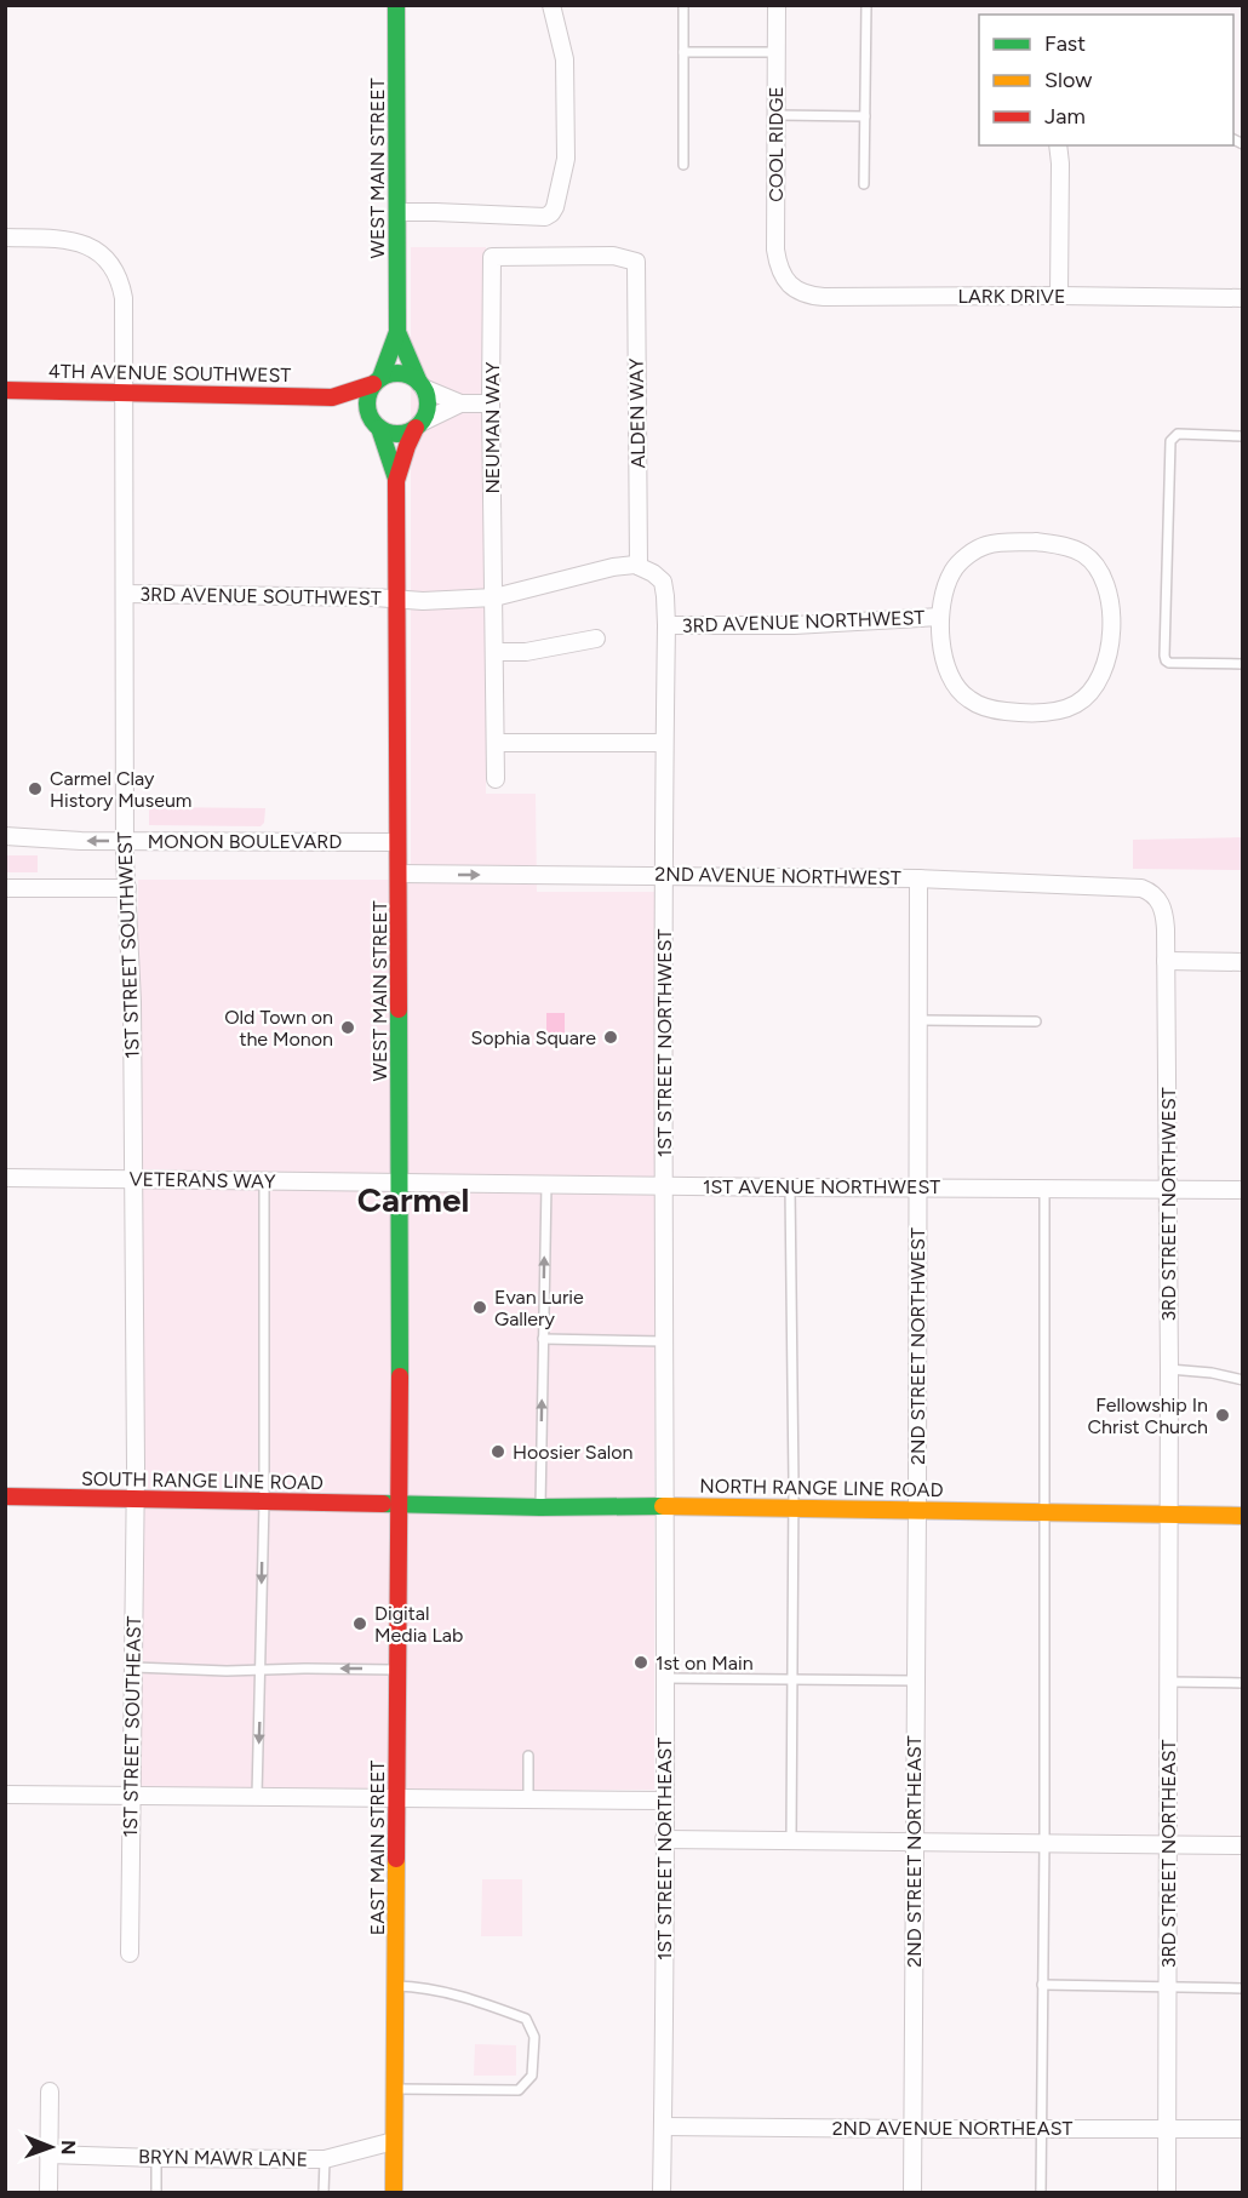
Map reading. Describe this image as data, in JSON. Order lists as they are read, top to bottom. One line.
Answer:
{"streets":{"main road":["WEST MAIN STREET","4TH AVENUE SOUTHWEST","SOUTH RANGE LINE ROAD","NORTH RANGE LINE ROAD","EAST MAIN STREET"],"street":["COOL RIDGE","LARK DRIVE","ALDEN WAY","NEUMAN WAY","3RD AVENUE SOUTHWEST","3RD AVENUE NORTHWEST","MONON BOULEVARD","2ND AVENUE NORTHWEST","1ST STREET SOUTHWEST","1ST STREET NORTHWEST","VETERANS WAY","1ST AVENUE NORTHWEST","3RD STREET NORTHWEST","2ND STREET NORTHWEST","1ST STREET SOUTHEAST","1ST STREET NORTHEAST","2ND STREET NORTHEAST","3RD STREET NORTHEAST","2ND AVENUE NORTHEAST","BRYN MAWR LANE"]},"crossings":[["COOL RIDGE","LARK DRIVE"],["WEST MAIN STREET","4TH AVENUE SOUTHWEST"],["WEST MAIN STREET","3RD AVENUE SOUTHWEST"],["WEST MAIN STREET","MONON BOULEVARD"],["WEST MAIN STREET","2ND AVENUE NORTHWEST"],["WEST MAIN STREET","VETERANS WAY"],["WEST MAIN STREET","1ST AVENUE NORTHWEST"],["WEST MAIN STREET","SOUTH RANGE LINE ROAD"],["WEST MAIN STREET","NORTH RANGE LINE ROAD"],["WEST MAIN STREET","EAST MAIN STREET"],["4TH AVENUE SOUTHWEST","1ST STREET SOUTHWEST"],["ALDEN WAY","NEUMAN WAY"],["ALDEN WAY","1ST STREET NORTHWEST"],["3RD AVENUE SOUTHWEST","1ST STREET SOUTHWEST"],["3RD AVENUE NORTHWEST","1ST STREET NORTHWEST"],["MONON BOULEVARD","1ST STREET SOUTHWEST"],["2ND AVENUE NORTHWEST","1ST STREET NORTHWEST"],["2ND AVENUE NORTHWEST","3RD STREET NORTHWEST"],["2ND AVENUE NORTHWEST","2ND STREET NORTHWEST"],["1ST STREET SOUTHWEST","VETERANS WAY"],["1ST STREET SOUTHWEST","SOUTH RANGE LINE ROAD"],["1ST STREET SOUTHWEST","1ST STREET SOUTHEAST"],["1ST STREET NORTHWEST","1ST AVENUE NORTHWEST"],["1ST STREET NORTHWEST","NORTH RANGE LINE ROAD"],["1ST STREET NORTHWEST","1ST STREET NORTHEAST"],["VETERANS WAY","1ST AVENUE NORTHWEST"],["1ST AVENUE NORTHWEST","3RD STREET NORTHWEST"],["1ST AVENUE NORTHWEST","2ND STREET NORTHWEST"],["3RD STREET NORTHWEST","NORTH RANGE LINE ROAD"],["3RD STREET NORTHWEST","3RD STREET NORTHEAST"],["2ND STREET NORTHWEST","NORTH RANGE LINE ROAD"],["2ND STREET NORTHWEST","2ND STREET NORTHEAST"],["SOUTH RANGE LINE ROAD","NORTH RANGE LINE ROAD"],["SOUTH RANGE LINE ROAD","1ST STREET SOUTHEAST"],["SOUTH RANGE LINE ROAD","EAST MAIN STREET"],["NORTH RANGE LINE ROAD","EAST MAIN STREET"],["NORTH RANGE LINE ROAD","1ST STREET NORTHEAST"],["NORTH RANGE LINE ROAD","2ND STREET NORTHEAST"],["NORTH RANGE LINE ROAD","3RD STREET NORTHEAST"],["EAST MAIN STREET","BRYN MAWR LANE"],["1ST STREET NORTHEAST","2ND AVENUE NORTHEAST"],["2ND STREET NORTHEAST","2ND AVENUE NORTHEAST"],["3RD STREET NORTHEAST","2ND AVENUE NORTHEAST"]],"districts":["Carmel"],"places":["Carmel Clay History Museum","Old Town on the Monon","Sophia Square","Evan Lurie Gallery","Fellowship In Christ Church","Hoosier Salon","Digital Media Lab","1st on Main"],"legend":["Fast","Slow","Jam"],"north":"right"}
